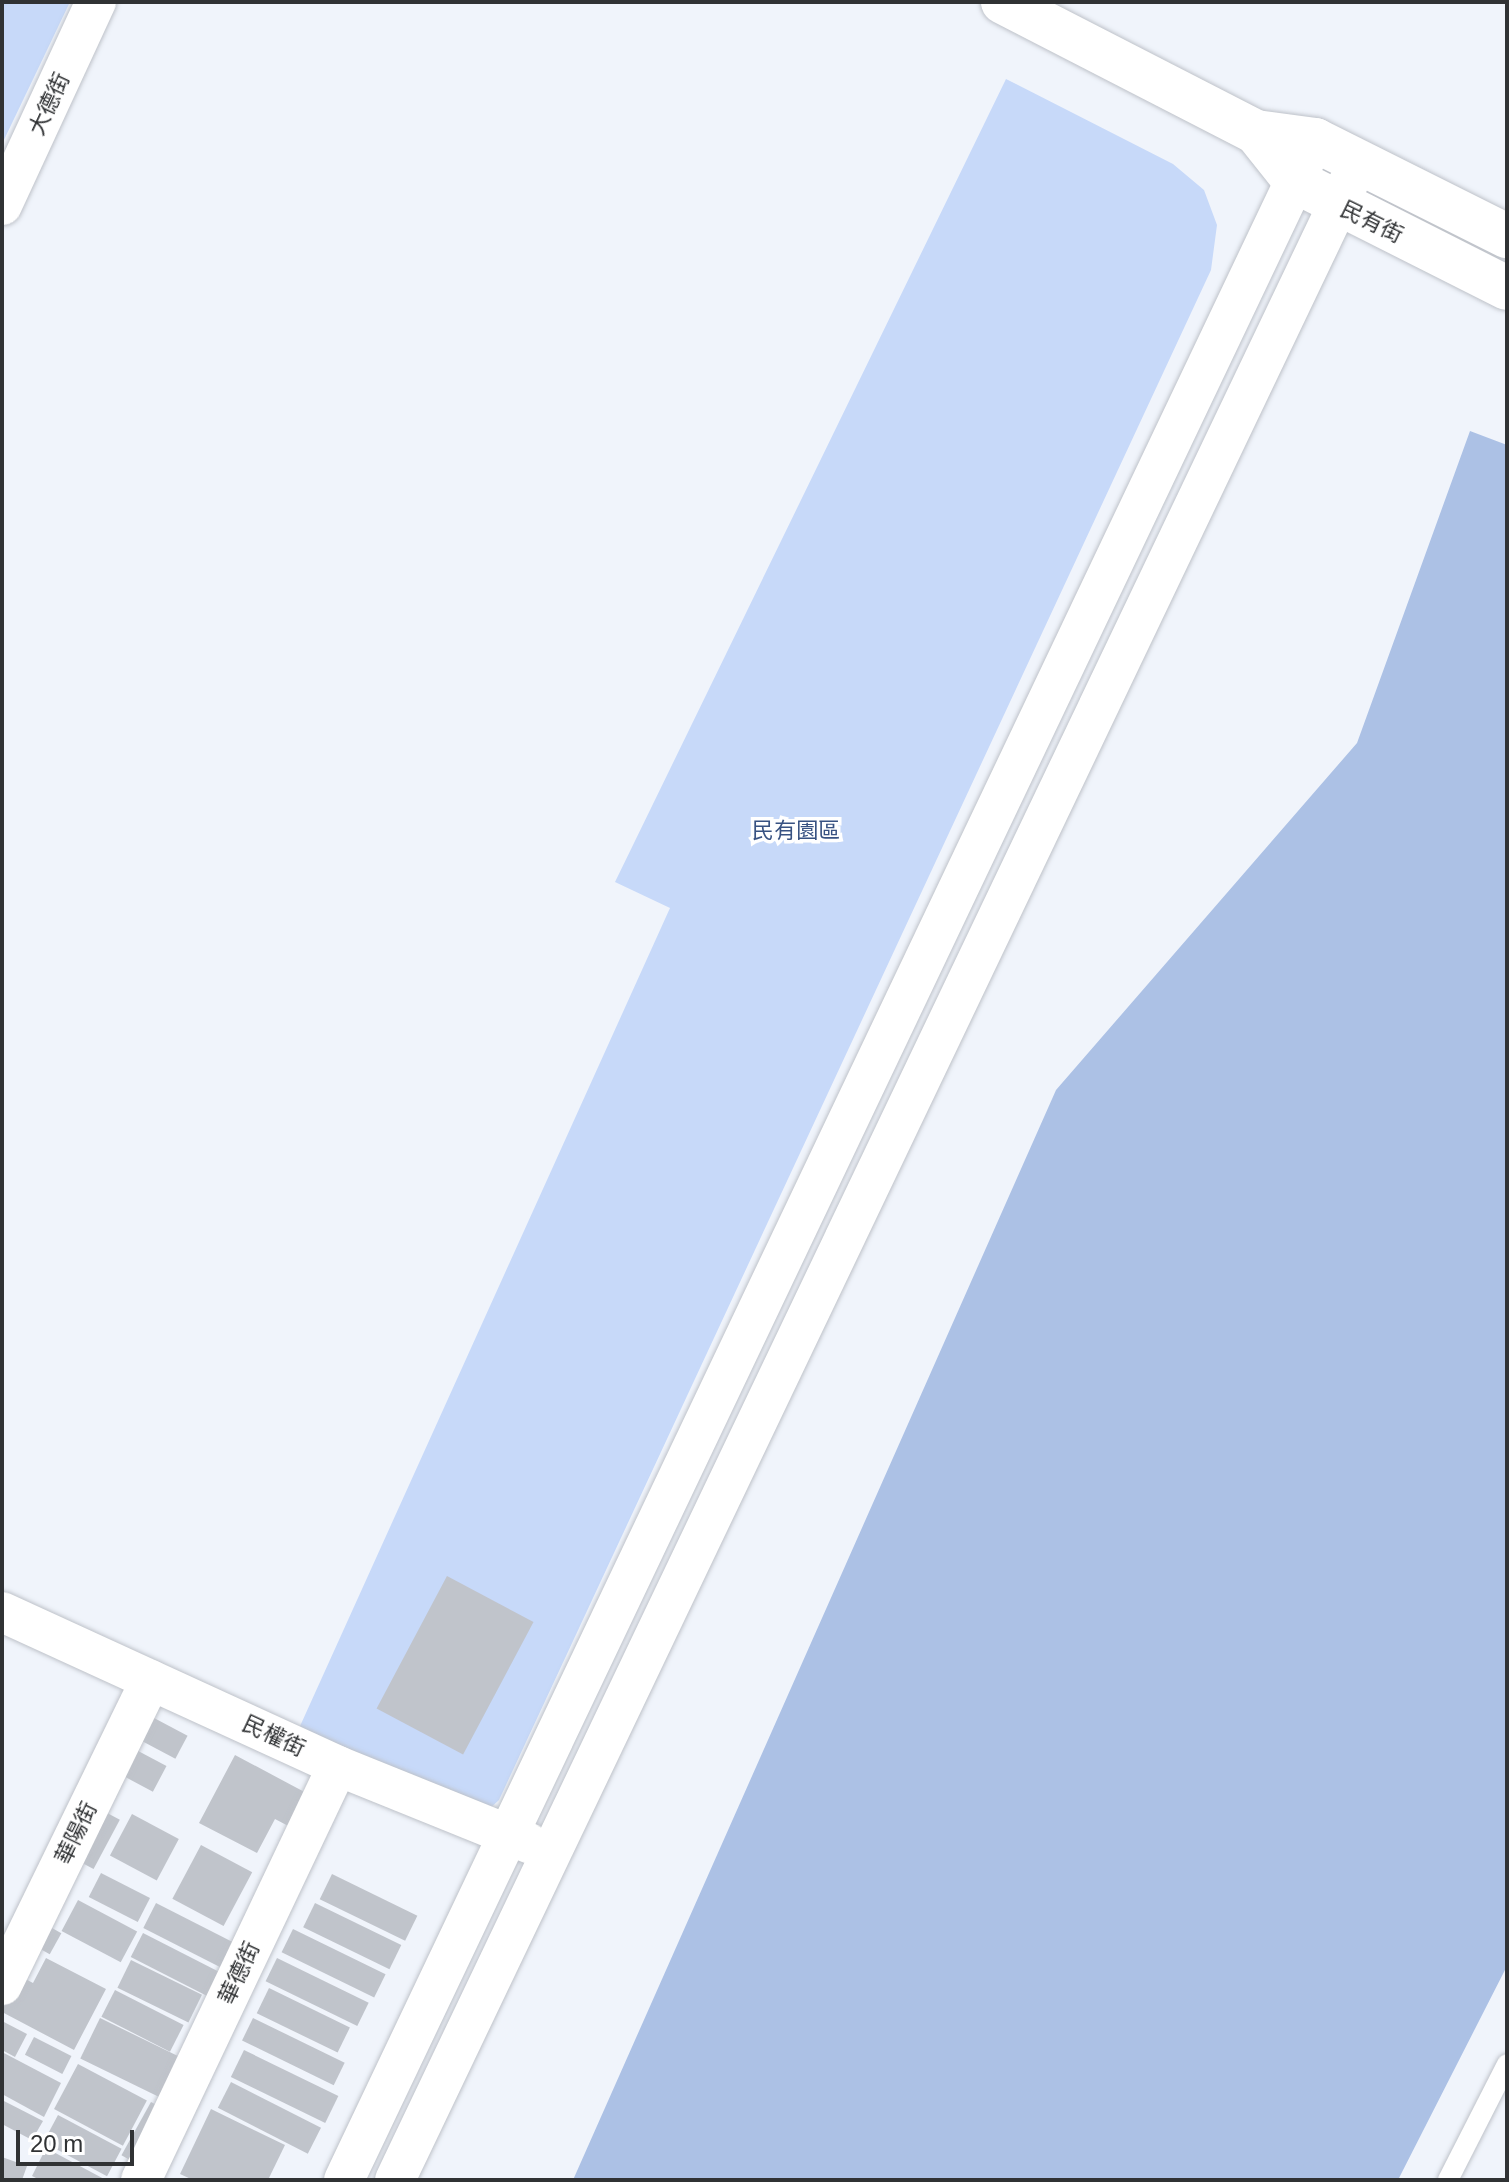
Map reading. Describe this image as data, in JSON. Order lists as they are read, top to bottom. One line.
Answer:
{"streets":{"street":["大德街","民有街","民權街","華陽街","華德街"]},"crossings":[["民權街","華陽街"],["民權街","華德街"]],"parks":["民有園區"],"scale_bar":"20 m"}
